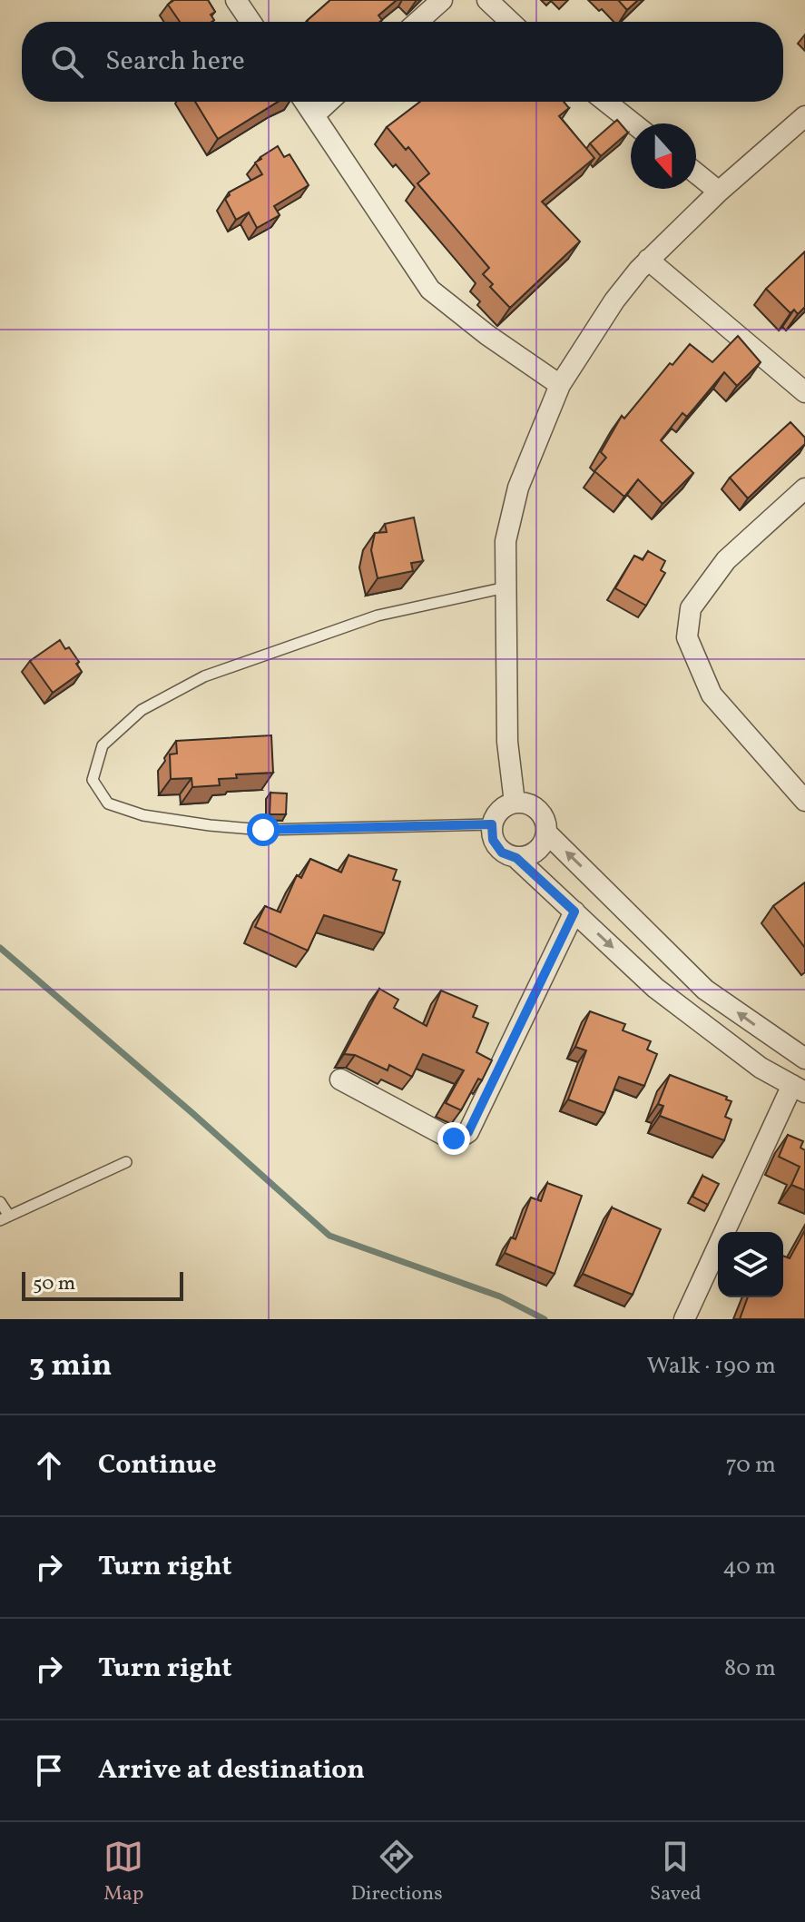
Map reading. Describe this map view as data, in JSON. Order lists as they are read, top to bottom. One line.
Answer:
{"scale_bar":"50 m","north":"bottom","page":{"search":"Search here","scale":"50 m","heading":["3 min","Walk · 190 m"],"list":[["Continue","70 m"],["Turn right","40 m"],["Turn right","80 m"],"Arrive at destination"],"nav":["Map","Directions","Saved"]}}
